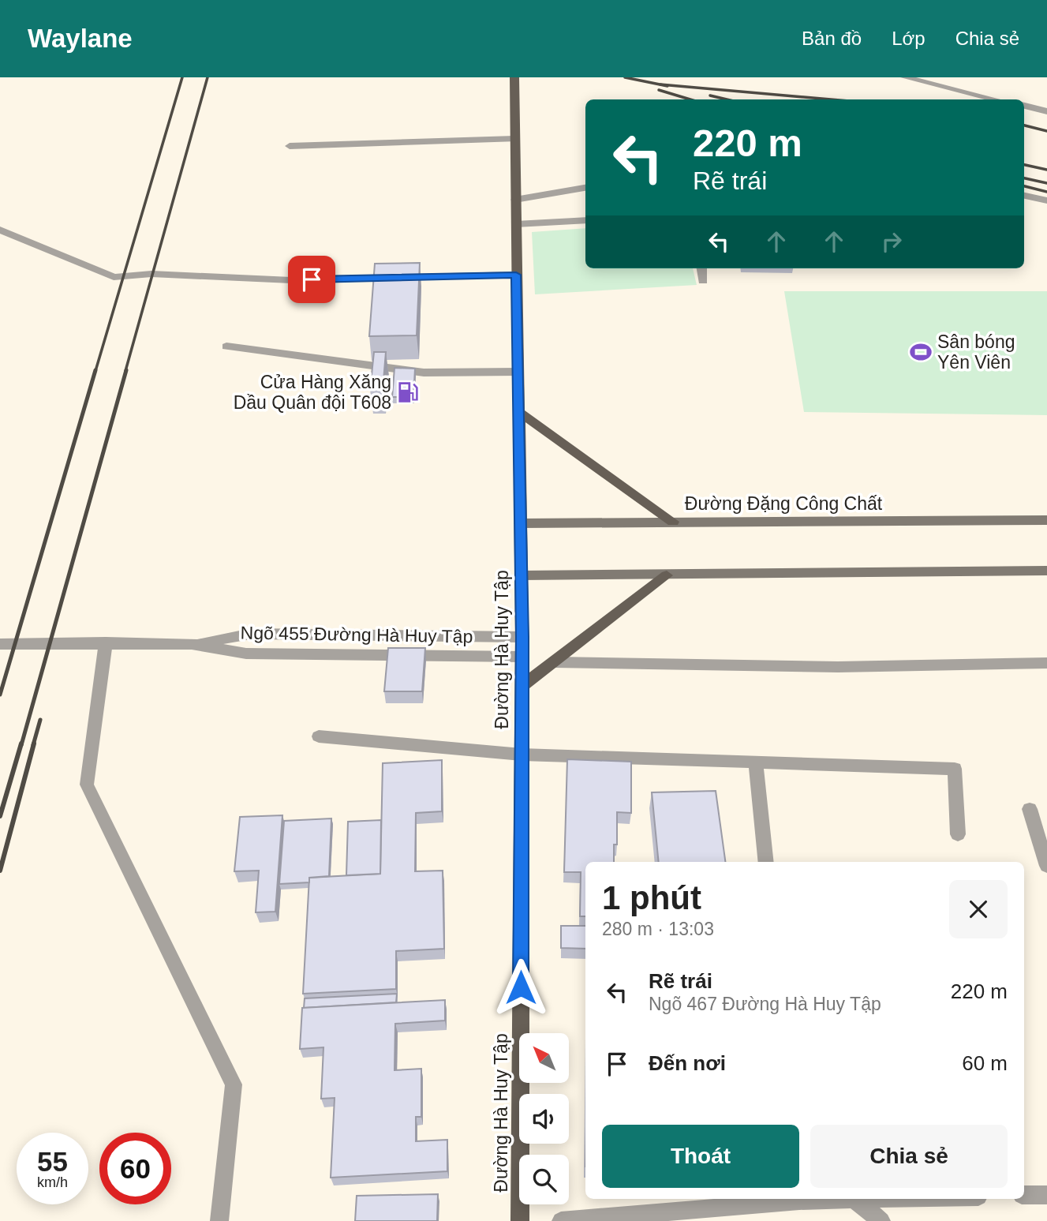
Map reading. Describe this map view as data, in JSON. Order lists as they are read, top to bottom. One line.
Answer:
{"streets":{"main road":["Đường Đặng Công Chất","Đường Hà Huy Tập"],"street":["Ngõ 455 Đường Hà Huy Tập"]},"crossings":[["Đường Đặng Công Chất","Đường Hà Huy Tập"],["Ngõ 455 Đường Hà Huy Tập","Đường Hà Huy Tập"]],"places":{"sports":["Sân bóng Yên Viên"],"fuel station":["Cửa Hàng Xăng Dầu Quân đội T608"]},"north":"top left","page":{"header":"Waylane","nav":["Bản đồ","Lớp","Chia sẻ"],"turn":["220 m","Rẽ trái"],"heading":["1 phút","280 m · 13:03"],"list":[{"name":"Rẽ trái","note":"Ngõ 467 Đường Hà Huy Tập","value":"220 m"},{"name":"Đến nơi","value":"60 m"}],"buttons":["Thoát","Chia sẻ"],"speed":"55 km/h","limit":"60"}}
